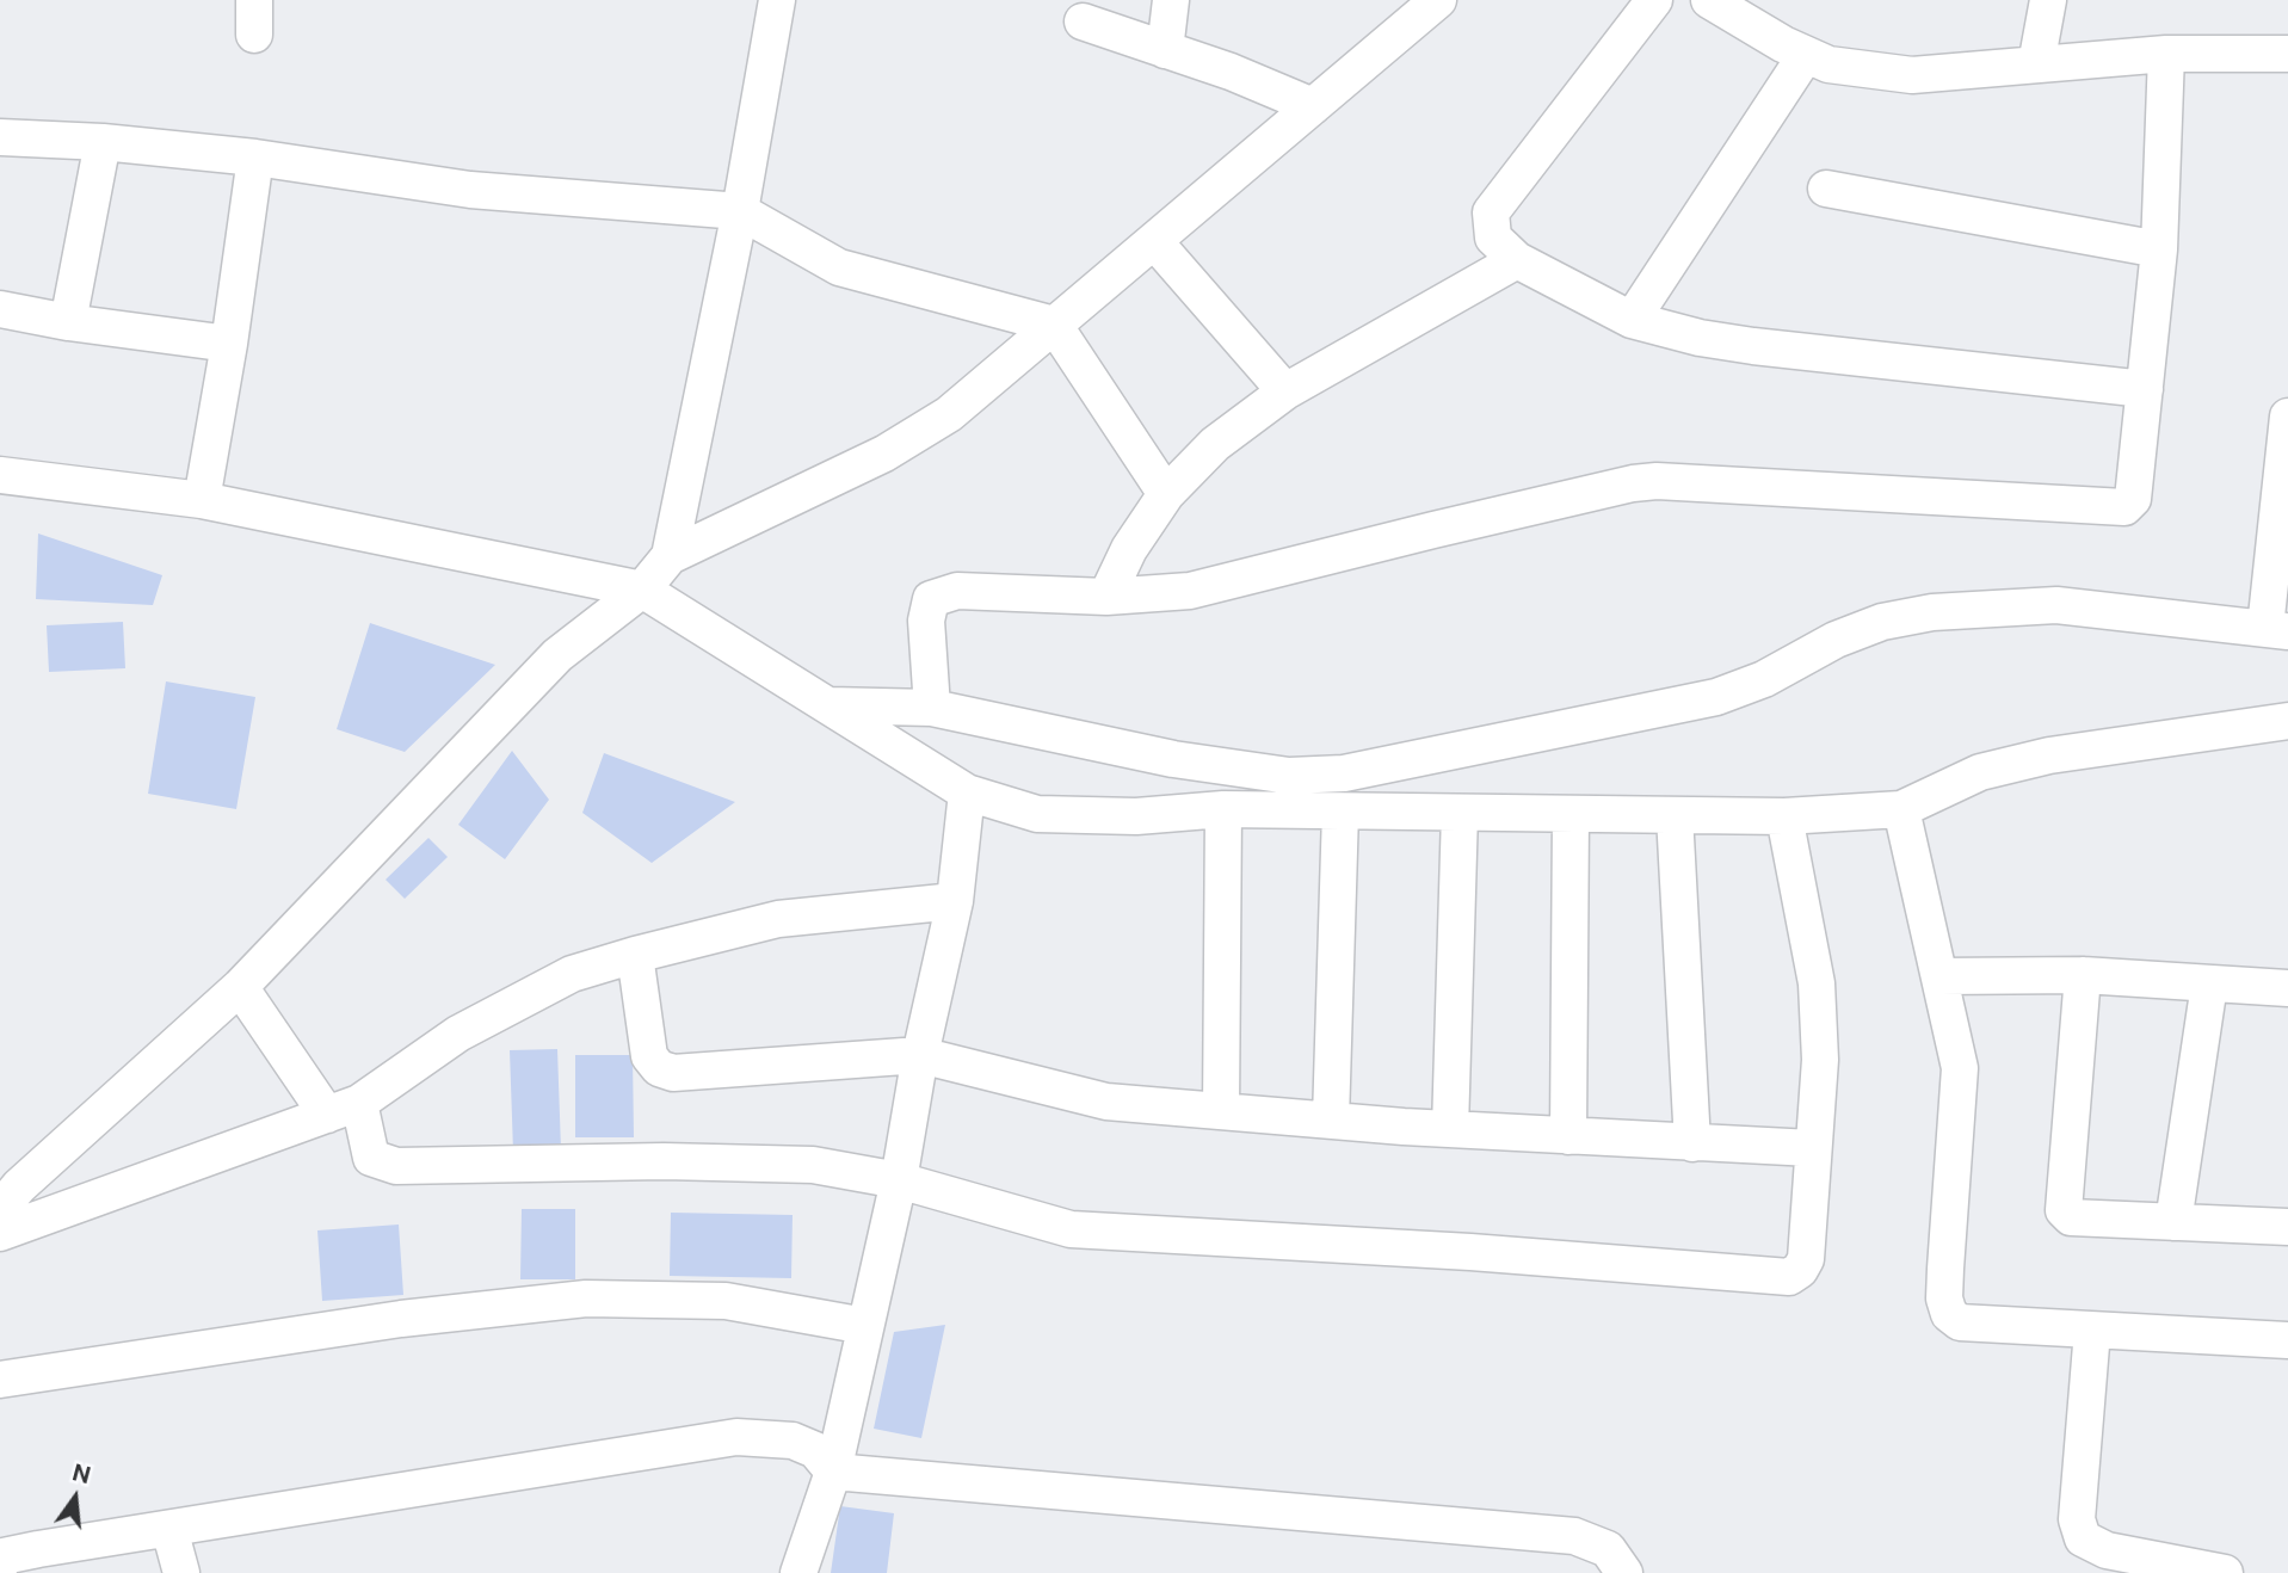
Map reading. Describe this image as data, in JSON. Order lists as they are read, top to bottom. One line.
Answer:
{"north":"top"}
